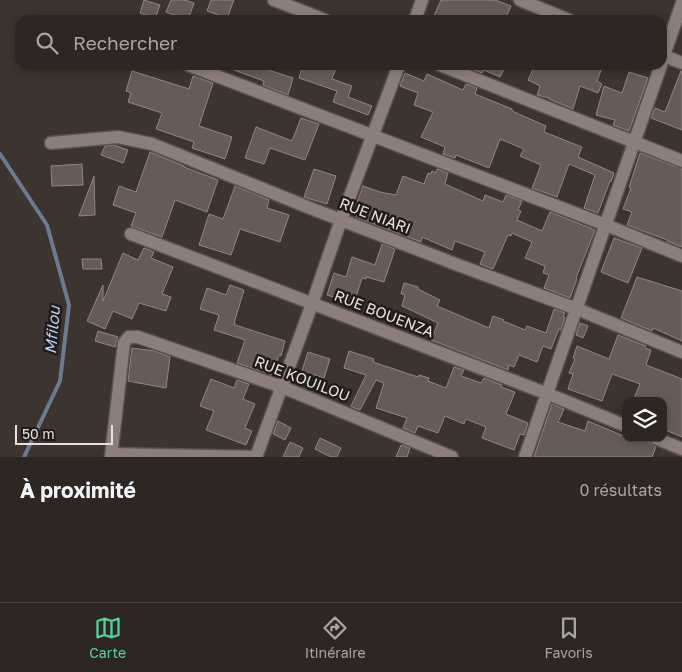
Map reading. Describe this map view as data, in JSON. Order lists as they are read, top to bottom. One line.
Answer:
{"streets":{"street":["RUE NIARI","RUE BOUENZA","RUE KOUILOU"]},"water":["Mfilou"],"scale_bar":"50 m","page":{"search":"Rechercher","scale":"50 m","heading":["À proximité","0 résultats"],"nav":["Carte","Itinéraire","Favoris"]}}
